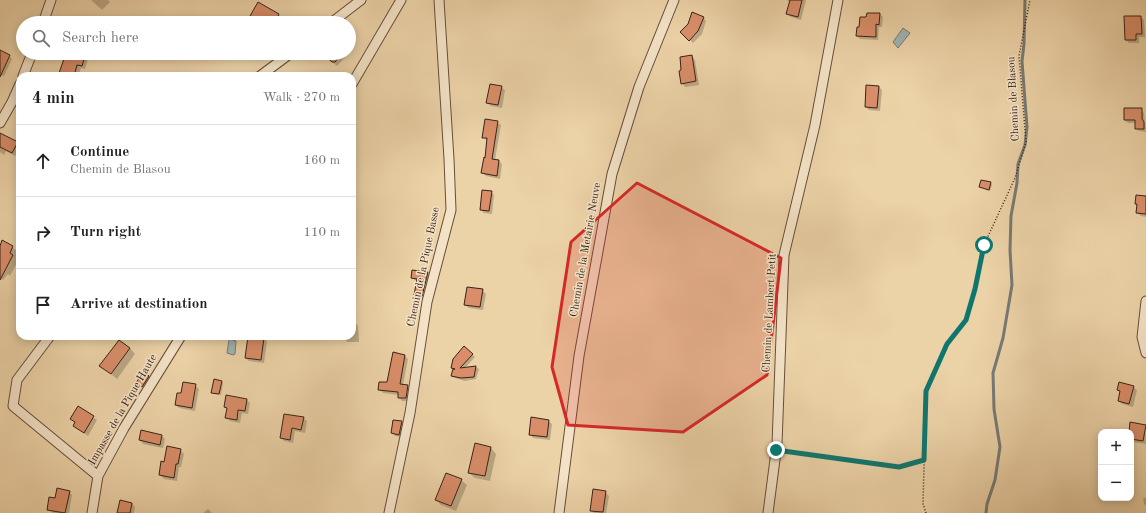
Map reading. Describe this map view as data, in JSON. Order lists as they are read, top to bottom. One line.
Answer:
{"streets":{"street":["Chemin de la Metairie Neuve","Chemin de la Pique Basse","Chemin de Lambert Petit","Impasse de la Pique Haute"],"path":["Chemin de Blasou"]},"page":{"search":"Search here","heading":["4 min","Walk · 270 m"],"list":[["Continue","Chemin de Blasou","160 m"],["Turn right","110 m"],"Arrive at destination"],"map_buttons":["+","−"]}}
